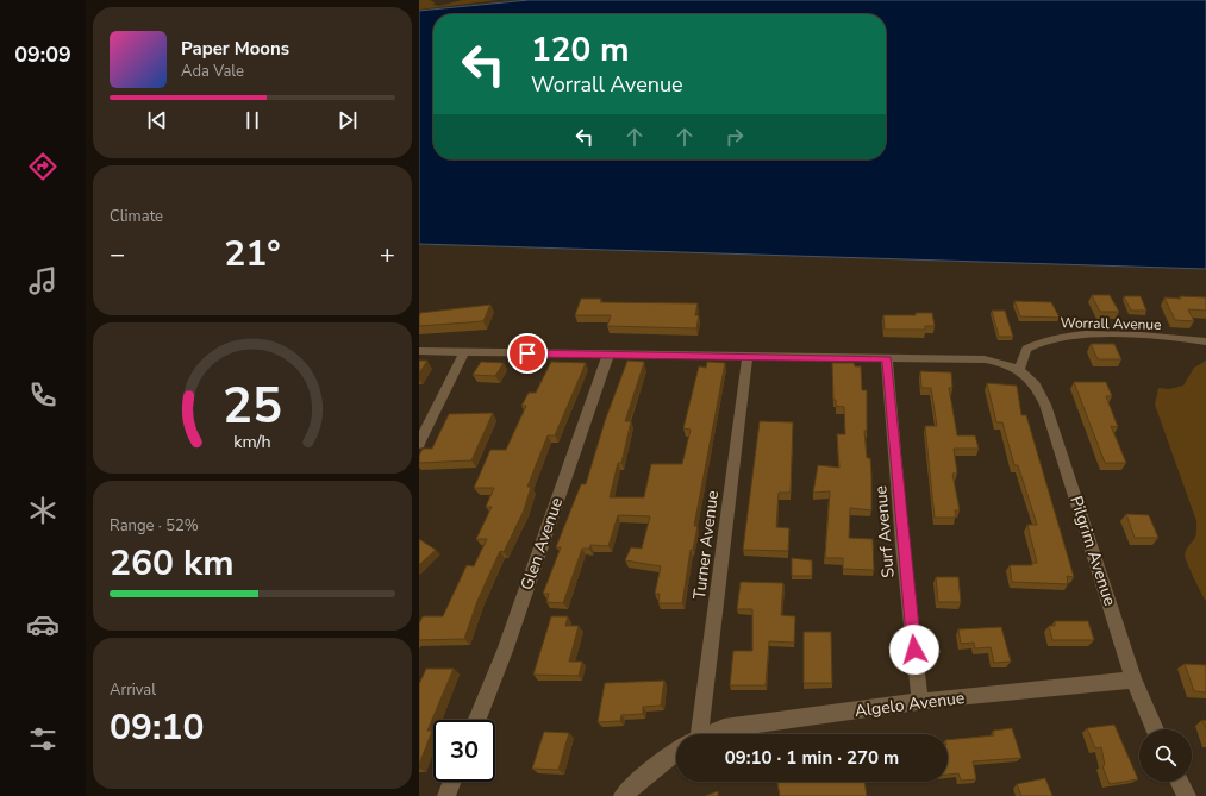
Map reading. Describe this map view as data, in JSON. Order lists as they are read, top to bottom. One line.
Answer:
{"streets":{"street":["Worrall Avenue","Surf Avenue","Glen Avenue","Turner Avenue","Pilgrim Avenue","Algelo Avenue"]},"crossings":[["Worrall Avenue","Pilgrim Avenue"],["Surf Avenue","Algelo Avenue"],["Pilgrim Avenue","Algelo Avenue"]],"page":{"tabs":"09:09","turn":["120 m","Worrall Avenue"],"song":["Paper Moons","Ada Vale"],"tile":["Climate",["Range · 52%","260 km"],["Arrival","09:10"]],"heat":["−","21°","+"],"limit":"30","trip":"09:10 · 1 min · 270 m","gauge":["25","km/h"]}}
